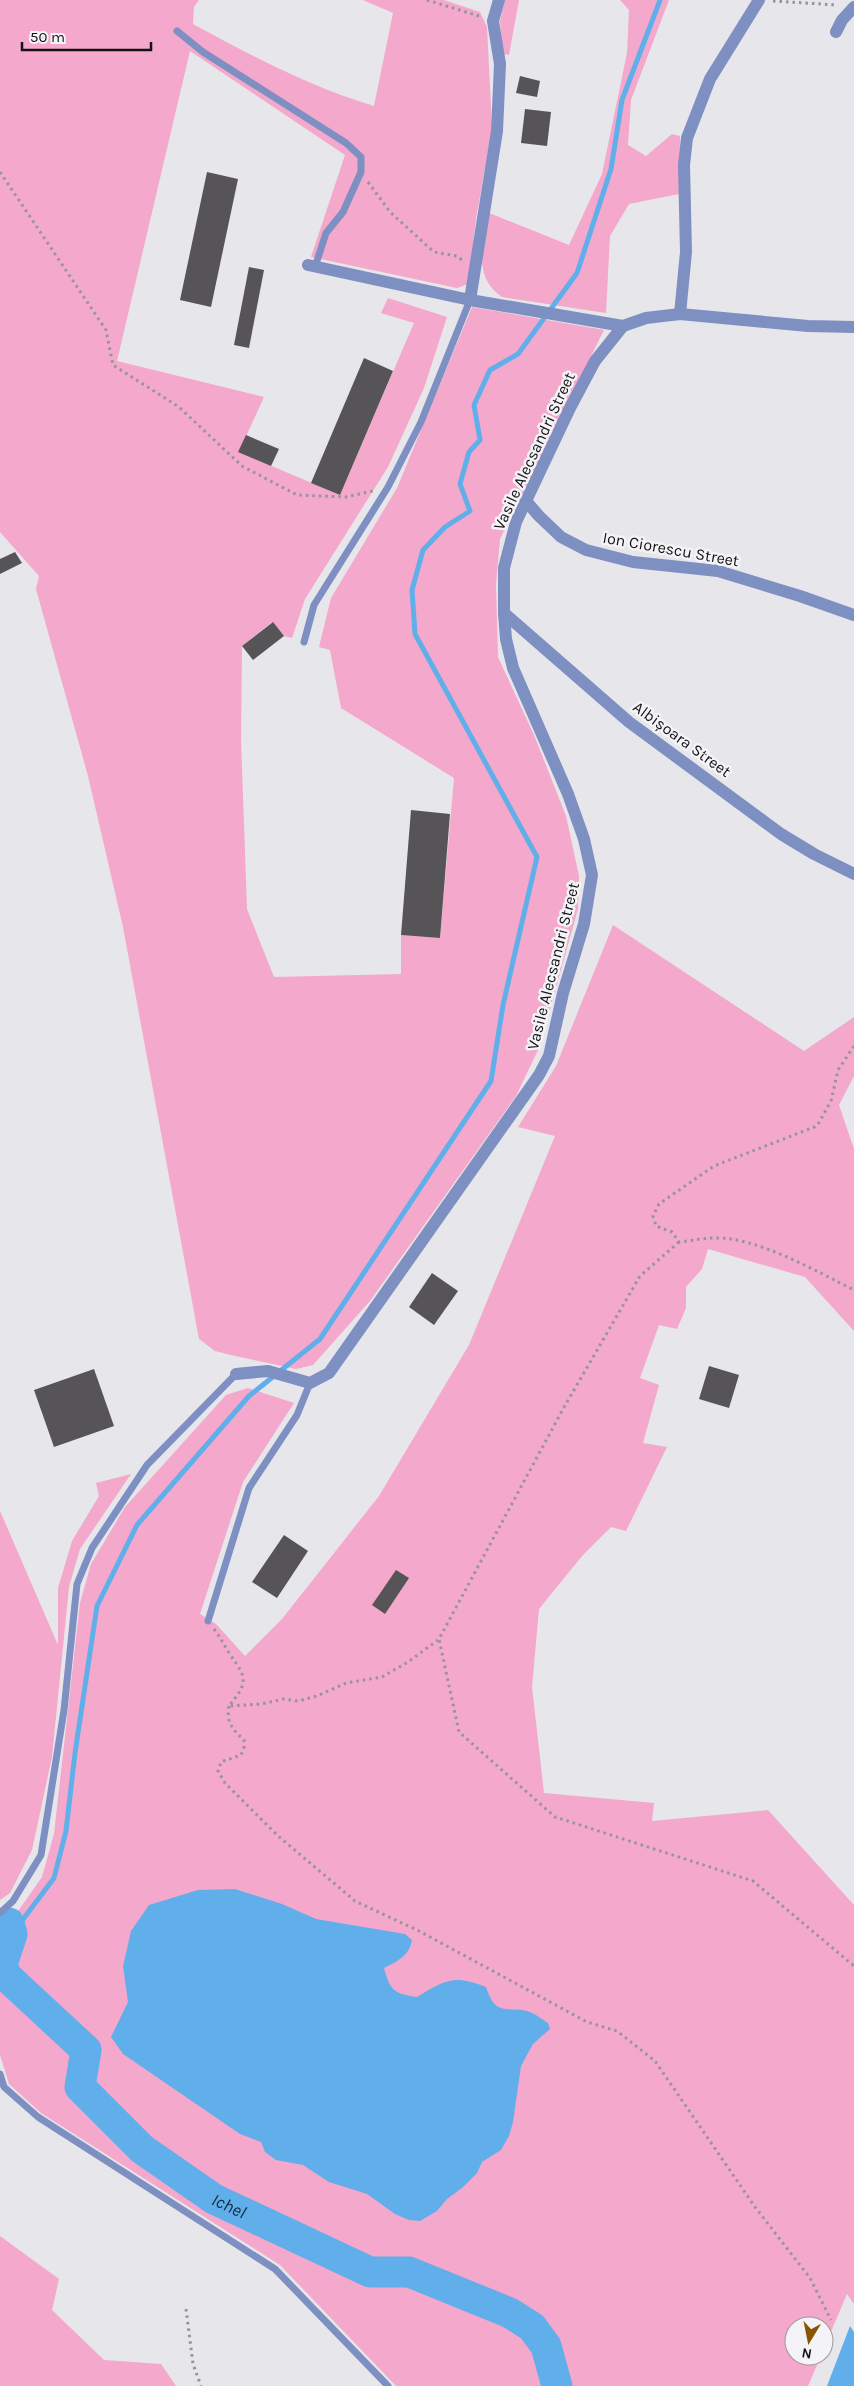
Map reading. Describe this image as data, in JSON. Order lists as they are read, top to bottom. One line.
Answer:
{"streets":{"street":["Vasile Alecsandri Street","Ion Ciorescu Street","Albișoara Street"]},"crossings":[["Vasile Alecsandri Street","Ion Ciorescu Street"],["Vasile Alecsandri Street","Albișoara Street"]],"water":["Ichel"],"scale_bar":"50 m","north":"bottom"}
